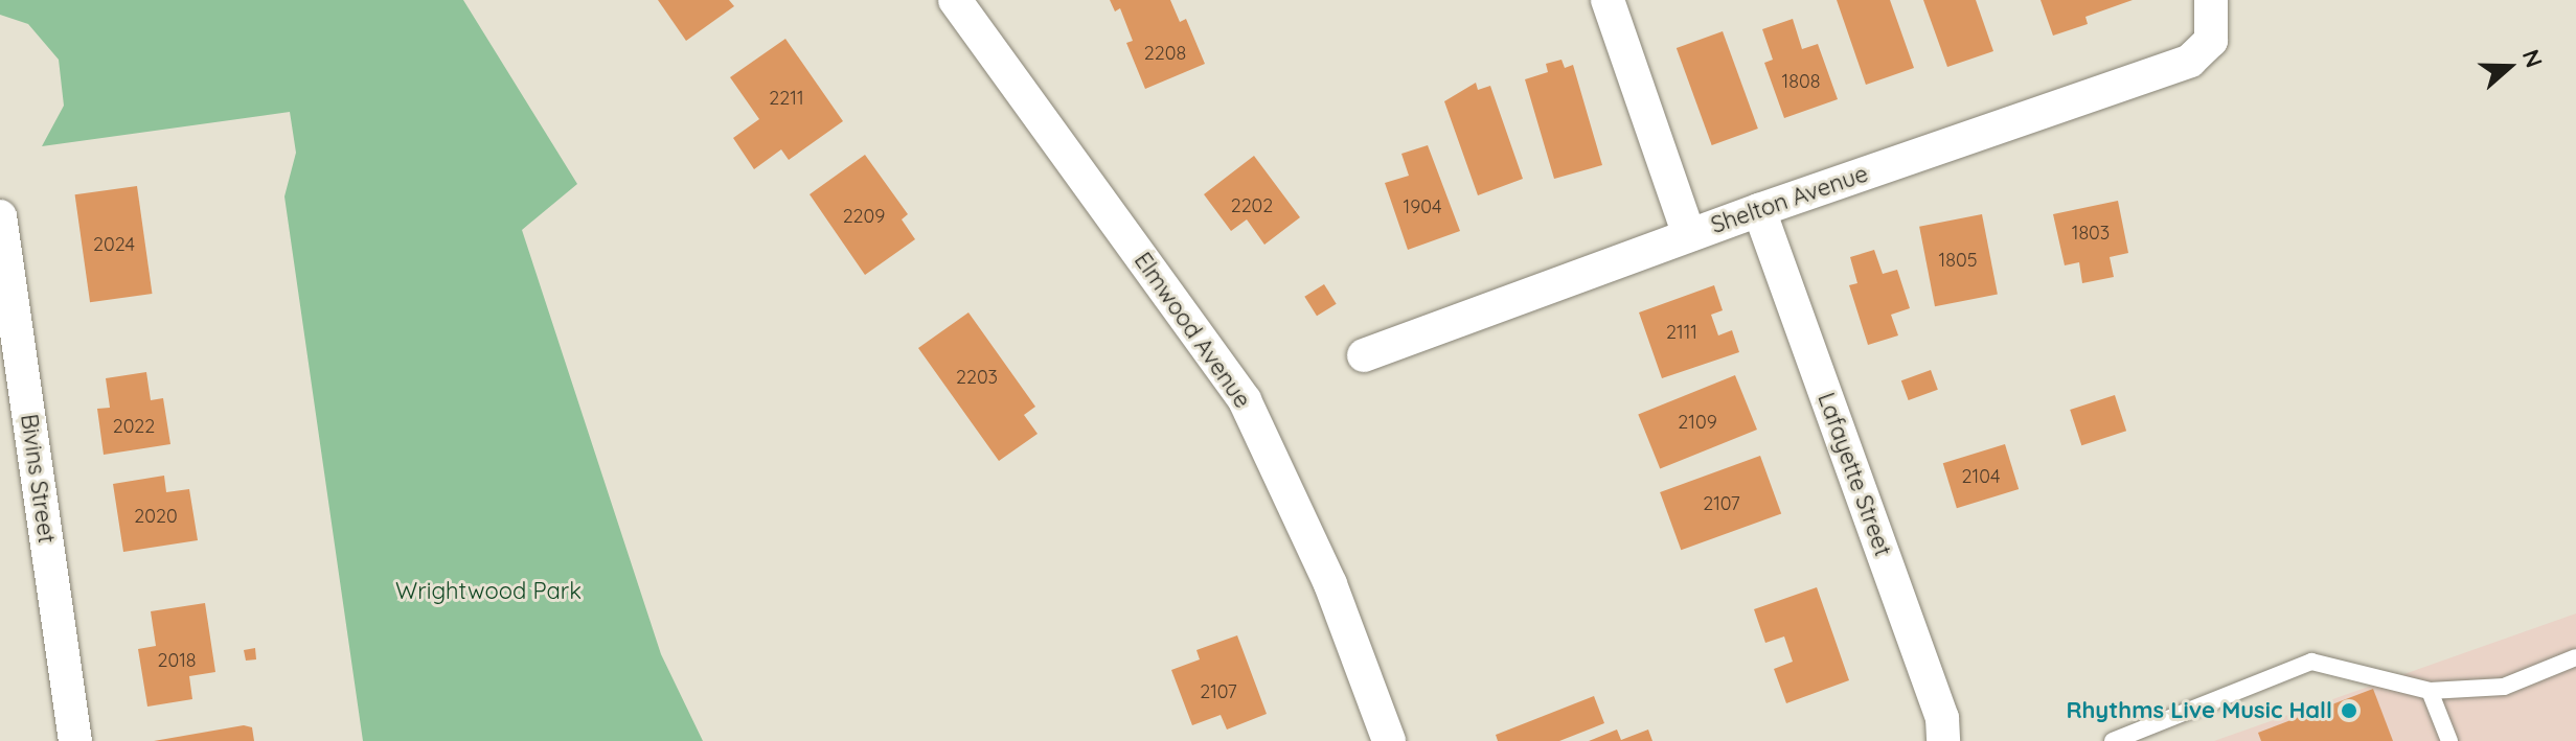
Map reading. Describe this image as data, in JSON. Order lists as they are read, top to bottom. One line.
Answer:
{"streets":{"street":["Shelton Avenue","Elmwood Avenue","Lafayette Street","Bivins Street"]},"crossings":[["Shelton Avenue","Lafayette Street"]],"parks":["Wrightwood Park"],"places":["Rhythms Live Music Hall"],"house_numbers":["2208","1808","2211","2202","1904","2209","1803","2024","1805","2111","2203","2109","2022","2104","2107","2020","2018","2107"],"north":"right"}
